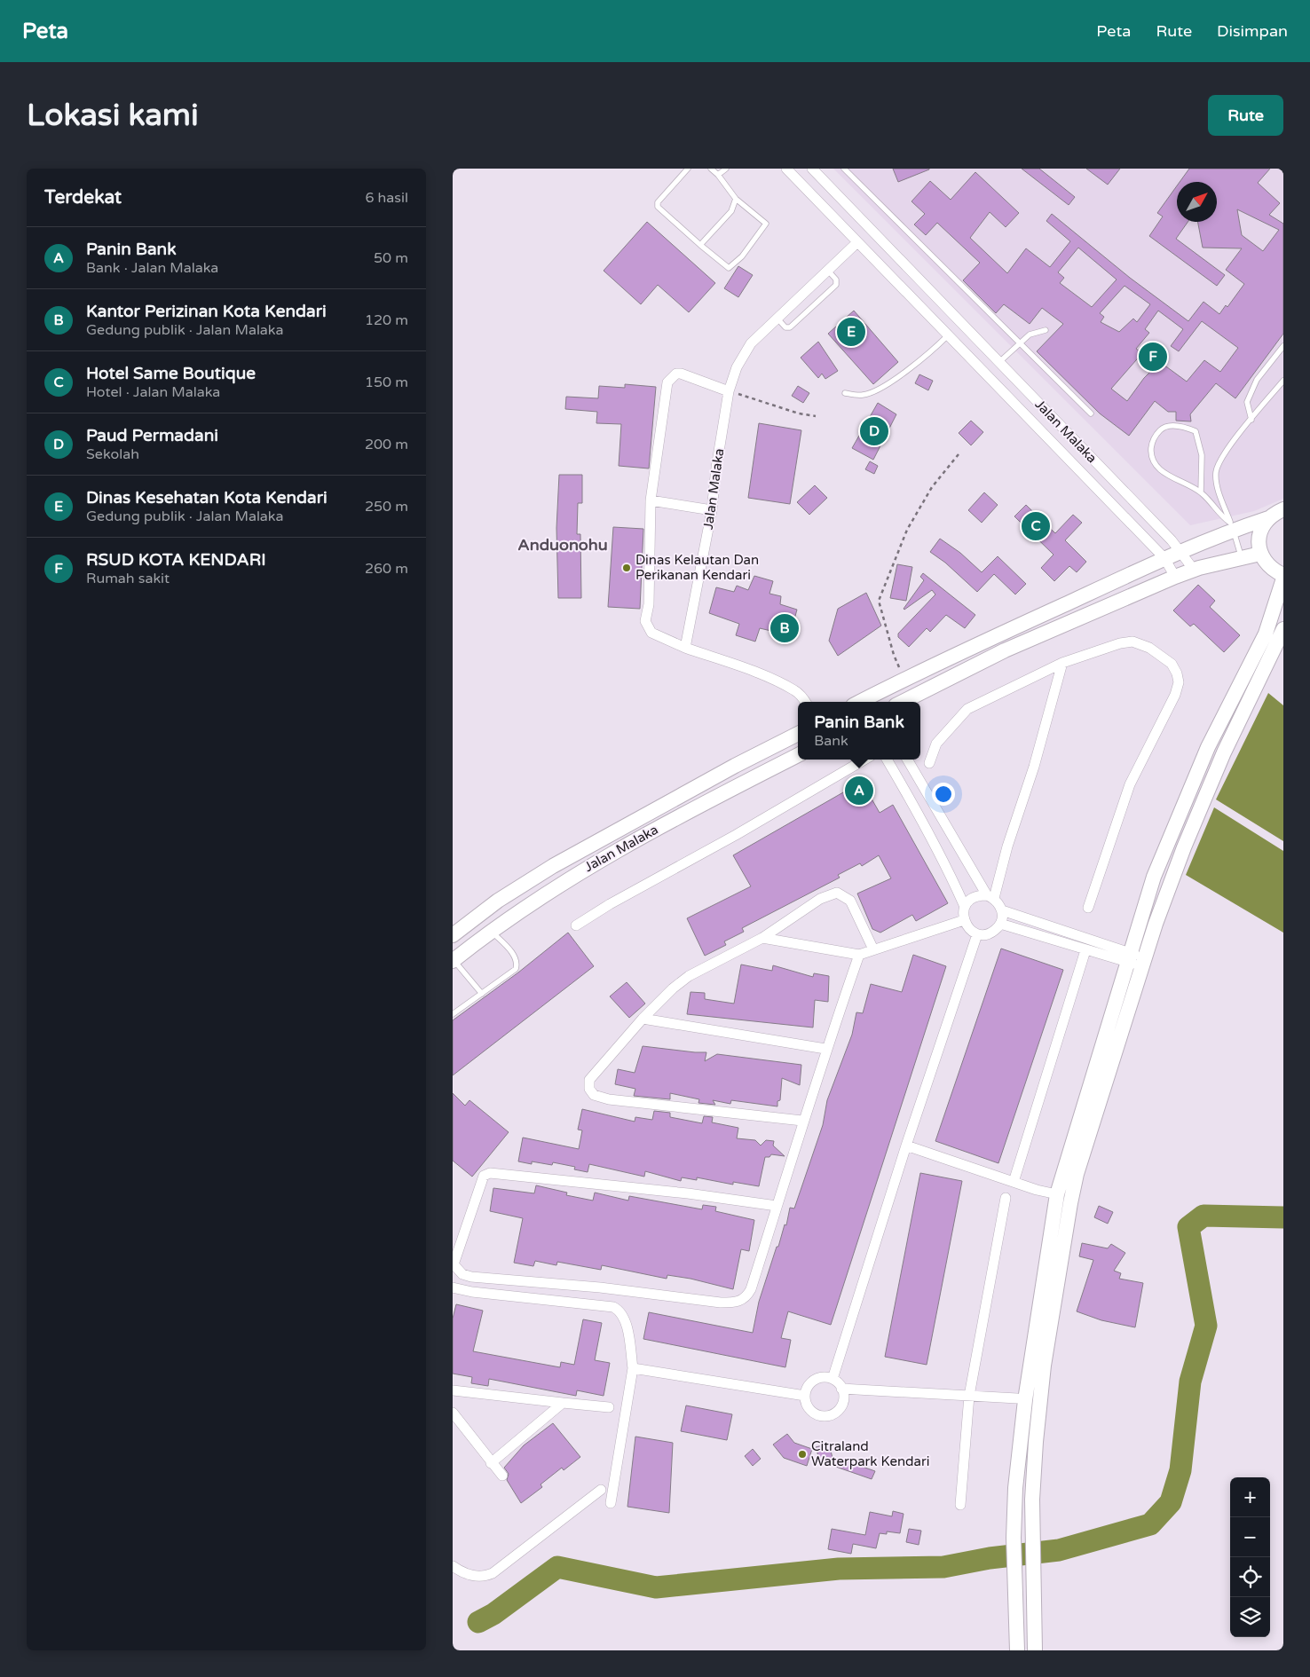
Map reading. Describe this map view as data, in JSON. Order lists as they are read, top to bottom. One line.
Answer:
{"streets":{"street":["Jalan Malaka"]},"districts":["Anduonohu"],"places":["Dinas Kelautan Dan Perikanan Kendari","Citraland Waterpark Kendari"],"north":"top right","page":{"header":"Peta","nav":["Peta","Rute","Disimpan"],"buttons":"Rute","title":"Lokasi kami","heading":["Terdekat","6 hasil"],"list":[{"mark":"A","name":"Panin Bank","note":"Bank · Jalan Malaka","value":"50 m"},{"mark":"B","name":"Kantor Perizinan Kota Kendari","note":"Gedung publik · Jalan Malaka","value":"120 m"},{"mark":"C","name":"Hotel Same Boutique","note":"Hotel · Jalan Malaka","value":"150 m"},{"mark":"D","name":"Paud Permadani","note":"Sekolah","value":"200 m"},{"mark":"E","name":"Dinas Kesehatan Kota Kendari","note":"Gedung publik · Jalan Malaka","value":"250 m"},{"mark":"F","name":"RSUD KOTA KENDARI","note":"Rumah sakit","value":"260 m"}],"pins":["E","F","D","C","B","A"],"popup":["Panin Bank","Bank"],"map_buttons":["+","−"]}}
